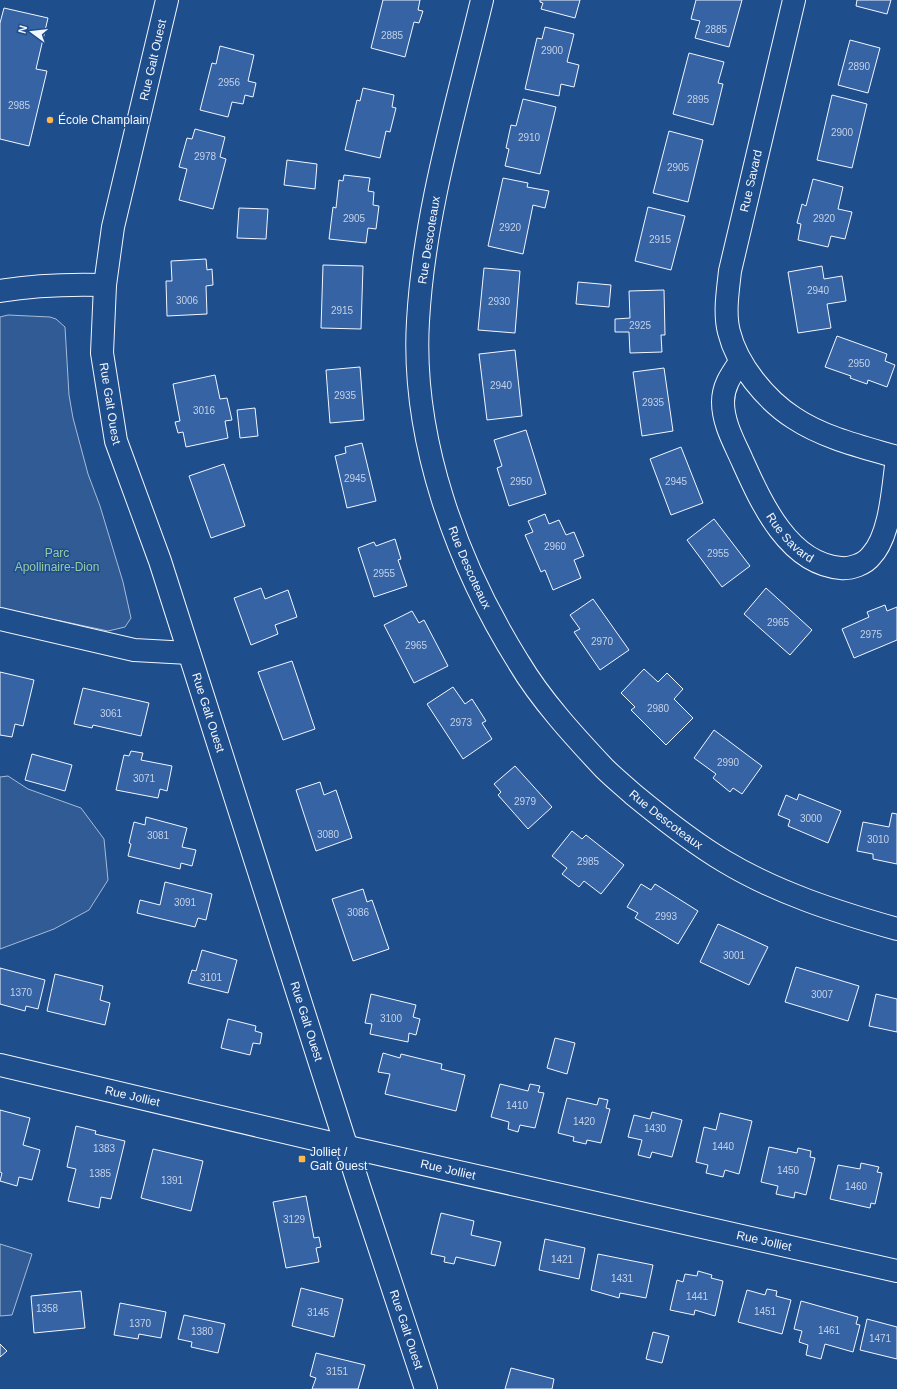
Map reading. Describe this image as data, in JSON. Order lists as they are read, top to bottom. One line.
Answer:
{"streets":{"street":["Rue Galt Ouest","Rue Savard","Rue Descoteaux","Rue Jolliet"]},"crossings":[["Rue Galt Ouest","Rue Jolliet"]],"parks":["Parc Apollinaire-Dion"],"places":{"other":["École Champlain"],"transit":["Jolliet / Galt Ouest"]},"house_numbers":["2885","2885","2900","2890","2956","2895","2985","2900","2910","2978","2905","2905","2920","2920","2915","2940","3006","2930","2915","2925","2950","2940","2935","2935","3016","2945","2950","2945","2960","2955","2955","2965","2975","2970","2965","2980","3061","2973","2990","3071","2979","3000","3080","3081","3010","2985","3091","3086","2993","3001","3101","1370","3007","3100","1410","1420","1430","1440","1383","1450","1385","1391","1460","3129","1421","1431","1441","1358","1451","3145","1370","1461","1380","1471","3151"],"north":"left"}
